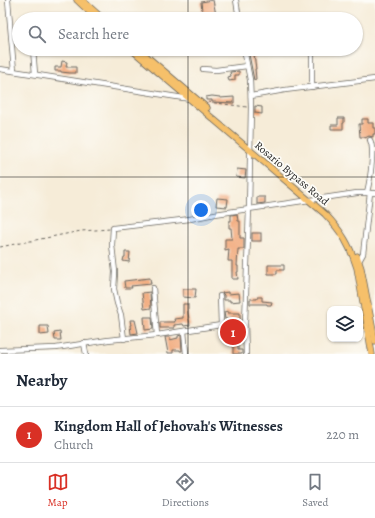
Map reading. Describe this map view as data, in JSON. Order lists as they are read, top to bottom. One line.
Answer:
{"streets":{"main road":["Rosario Bypass Road"]},"page":{"search":"Search here","pins":"1","heading":"Nearby","list":[{"mark":"1","name":"Kingdom Hall of Jehovah's Witnesses","note":"Church","value":"220 m"}],"nav":["Map","Directions","Saved"]}}
